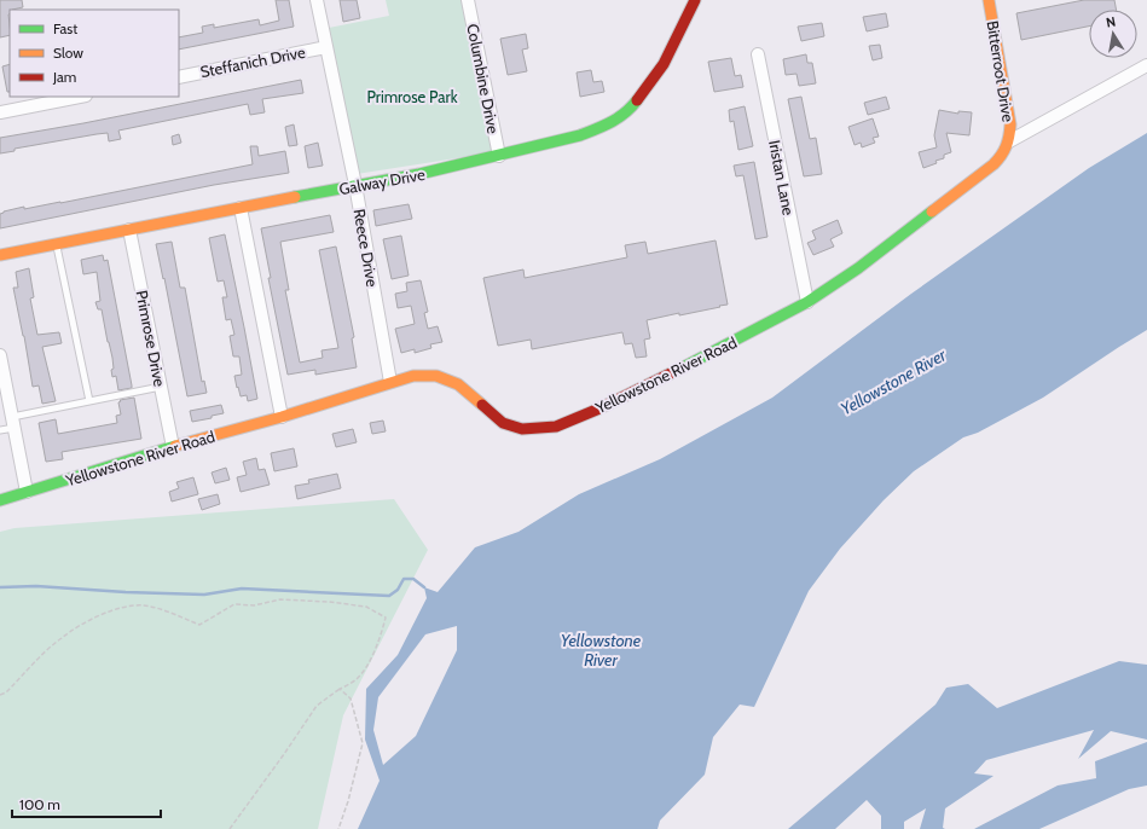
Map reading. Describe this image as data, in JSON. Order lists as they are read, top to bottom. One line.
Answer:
{"streets":{"street":["Steffanich Drive","Bitterroot Drive","Columbine Drive","Iristan Lane","Galway Drive","Reece Drive","Primrose Drive","Yellowstone River Road"]},"crossings":[["Steffanich Drive","Reece Drive"],["Bitterroot Drive","Yellowstone River Road"],["Columbine Drive","Galway Drive"],["Iristan Lane","Yellowstone River Road"],["Galway Drive","Reece Drive"],["Galway Drive","Primrose Drive"],["Reece Drive","Yellowstone River Road"],["Primrose Drive","Yellowstone River Road"]],"water":["Yellowstone River"],"parks":["Primrose Park"],"legend":["Fast","Slow","Jam"],"scale_bar":"100 m","north":"top"}
